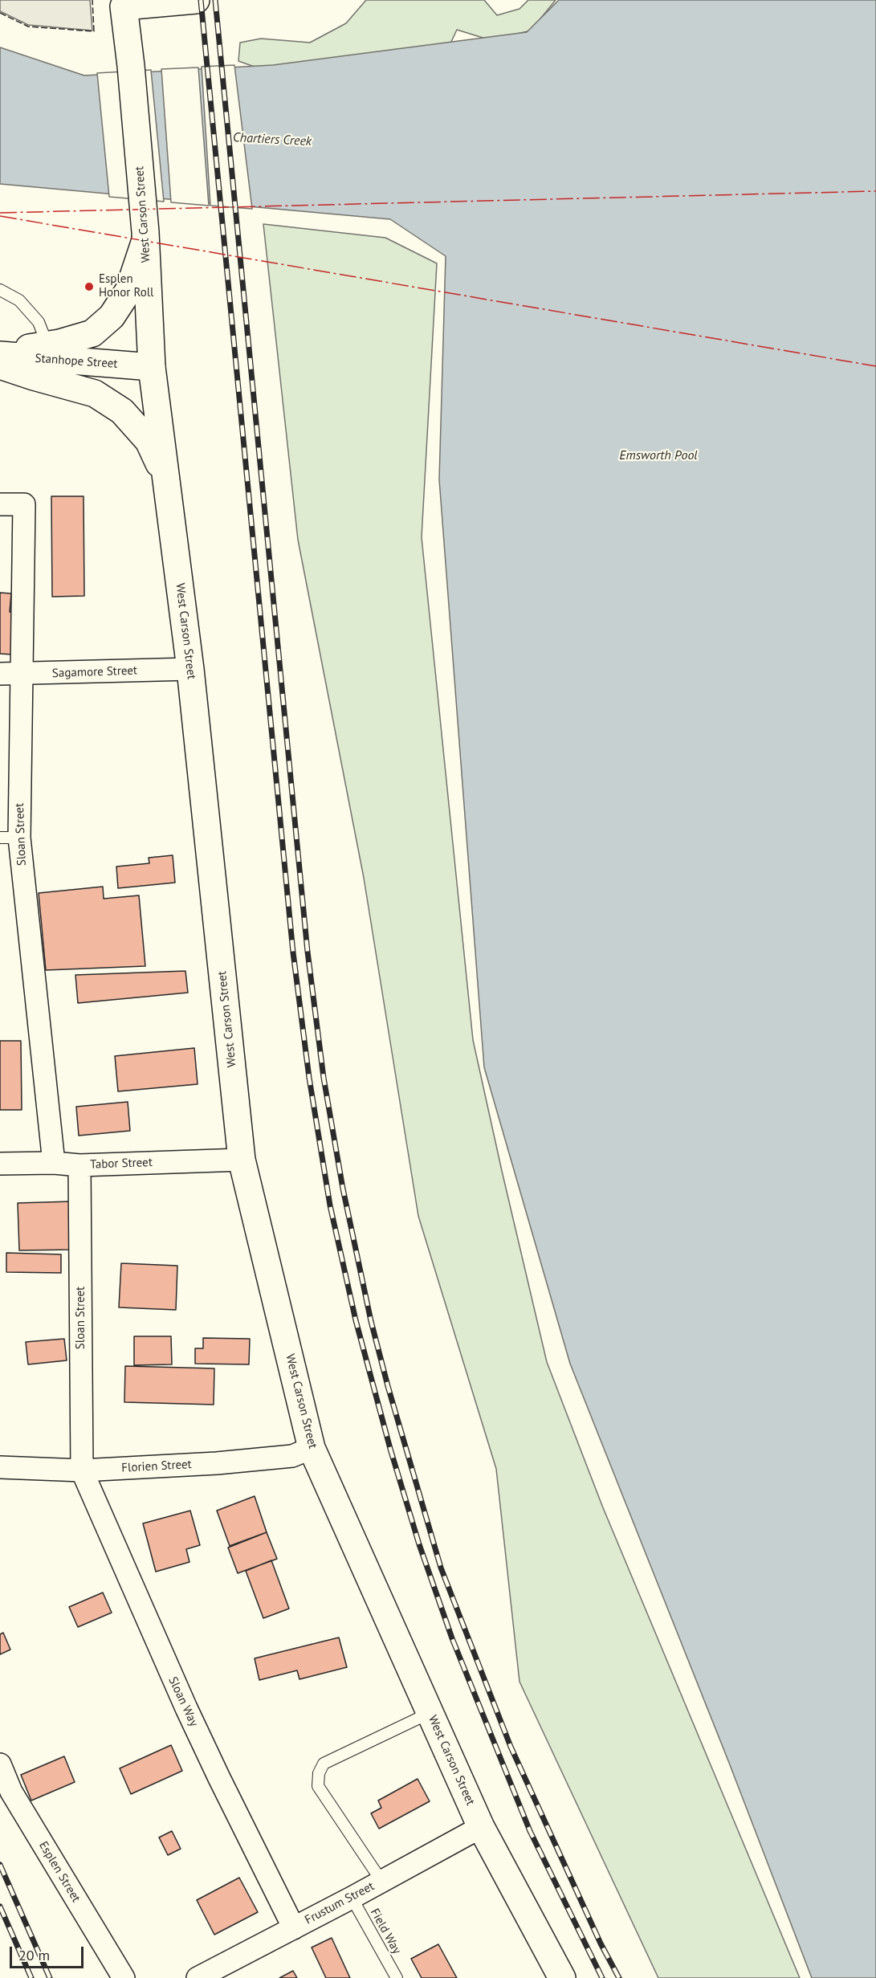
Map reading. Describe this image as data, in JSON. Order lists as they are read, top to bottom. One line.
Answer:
{"streets":{"main road":["West Carson Street","Stanhope Street"],"street":["Sagamore Street","Sloan Street","Tabor Street","Florien Street","Sloan Way","Esplen Street","Frustum Street"],"lane":["Field Way"]},"crossings":[["West Carson Street","Stanhope Street"],["West Carson Street","Sagamore Street"],["West Carson Street","Tabor Street"],["West Carson Street","Florien Street"],["West Carson Street","Frustum Street"],["Sagamore Street","Sloan Street"],["Sloan Street","Tabor Street"],["Sloan Street","Florien Street"],["Sloan Street","Sloan Way"],["Florien Street","Sloan Way"],["Sloan Way","Frustum Street"],["Frustum Street","Field Way"]],"water":["Chartiers Creek","Emsworth Pool"],"places":["Esplen Honor Roll"],"scale_bar":"20 m"}
